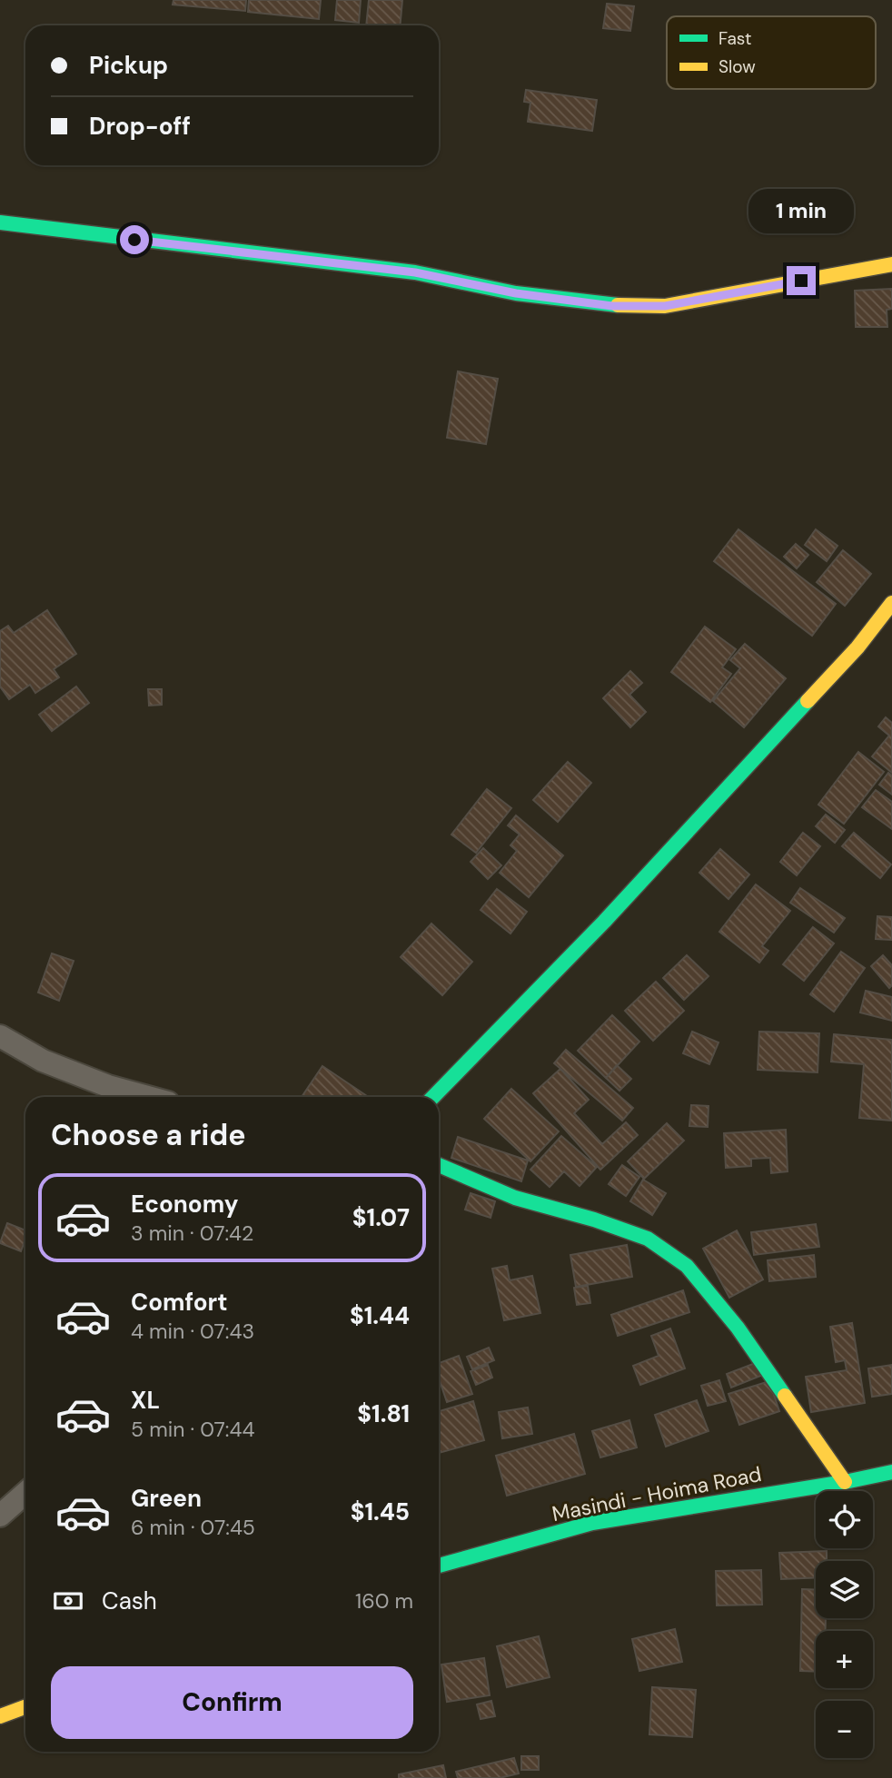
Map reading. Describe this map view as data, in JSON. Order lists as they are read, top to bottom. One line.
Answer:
{"streets":{"street":["Masindi - Hoima Road"]},"legend":["Fast","Slow"],"page":{"banner":["Pickup","Drop-off"],"bubble":"1 min","heading":"Choose a ride","list":[{"name":"Economy","note":"3 min · 07:42","value":"$1.07"},{"name":"Comfort","note":"4 min · 07:43","value":"$1.44"},{"name":"XL","note":"5 min · 07:44","value":"$1.81"},{"name":"Green","note":"6 min · 07:45","value":"$1.45"}],"map_buttons":["+","−"],"pay":["Cash","160 m"],"buttons":"Confirm"}}
